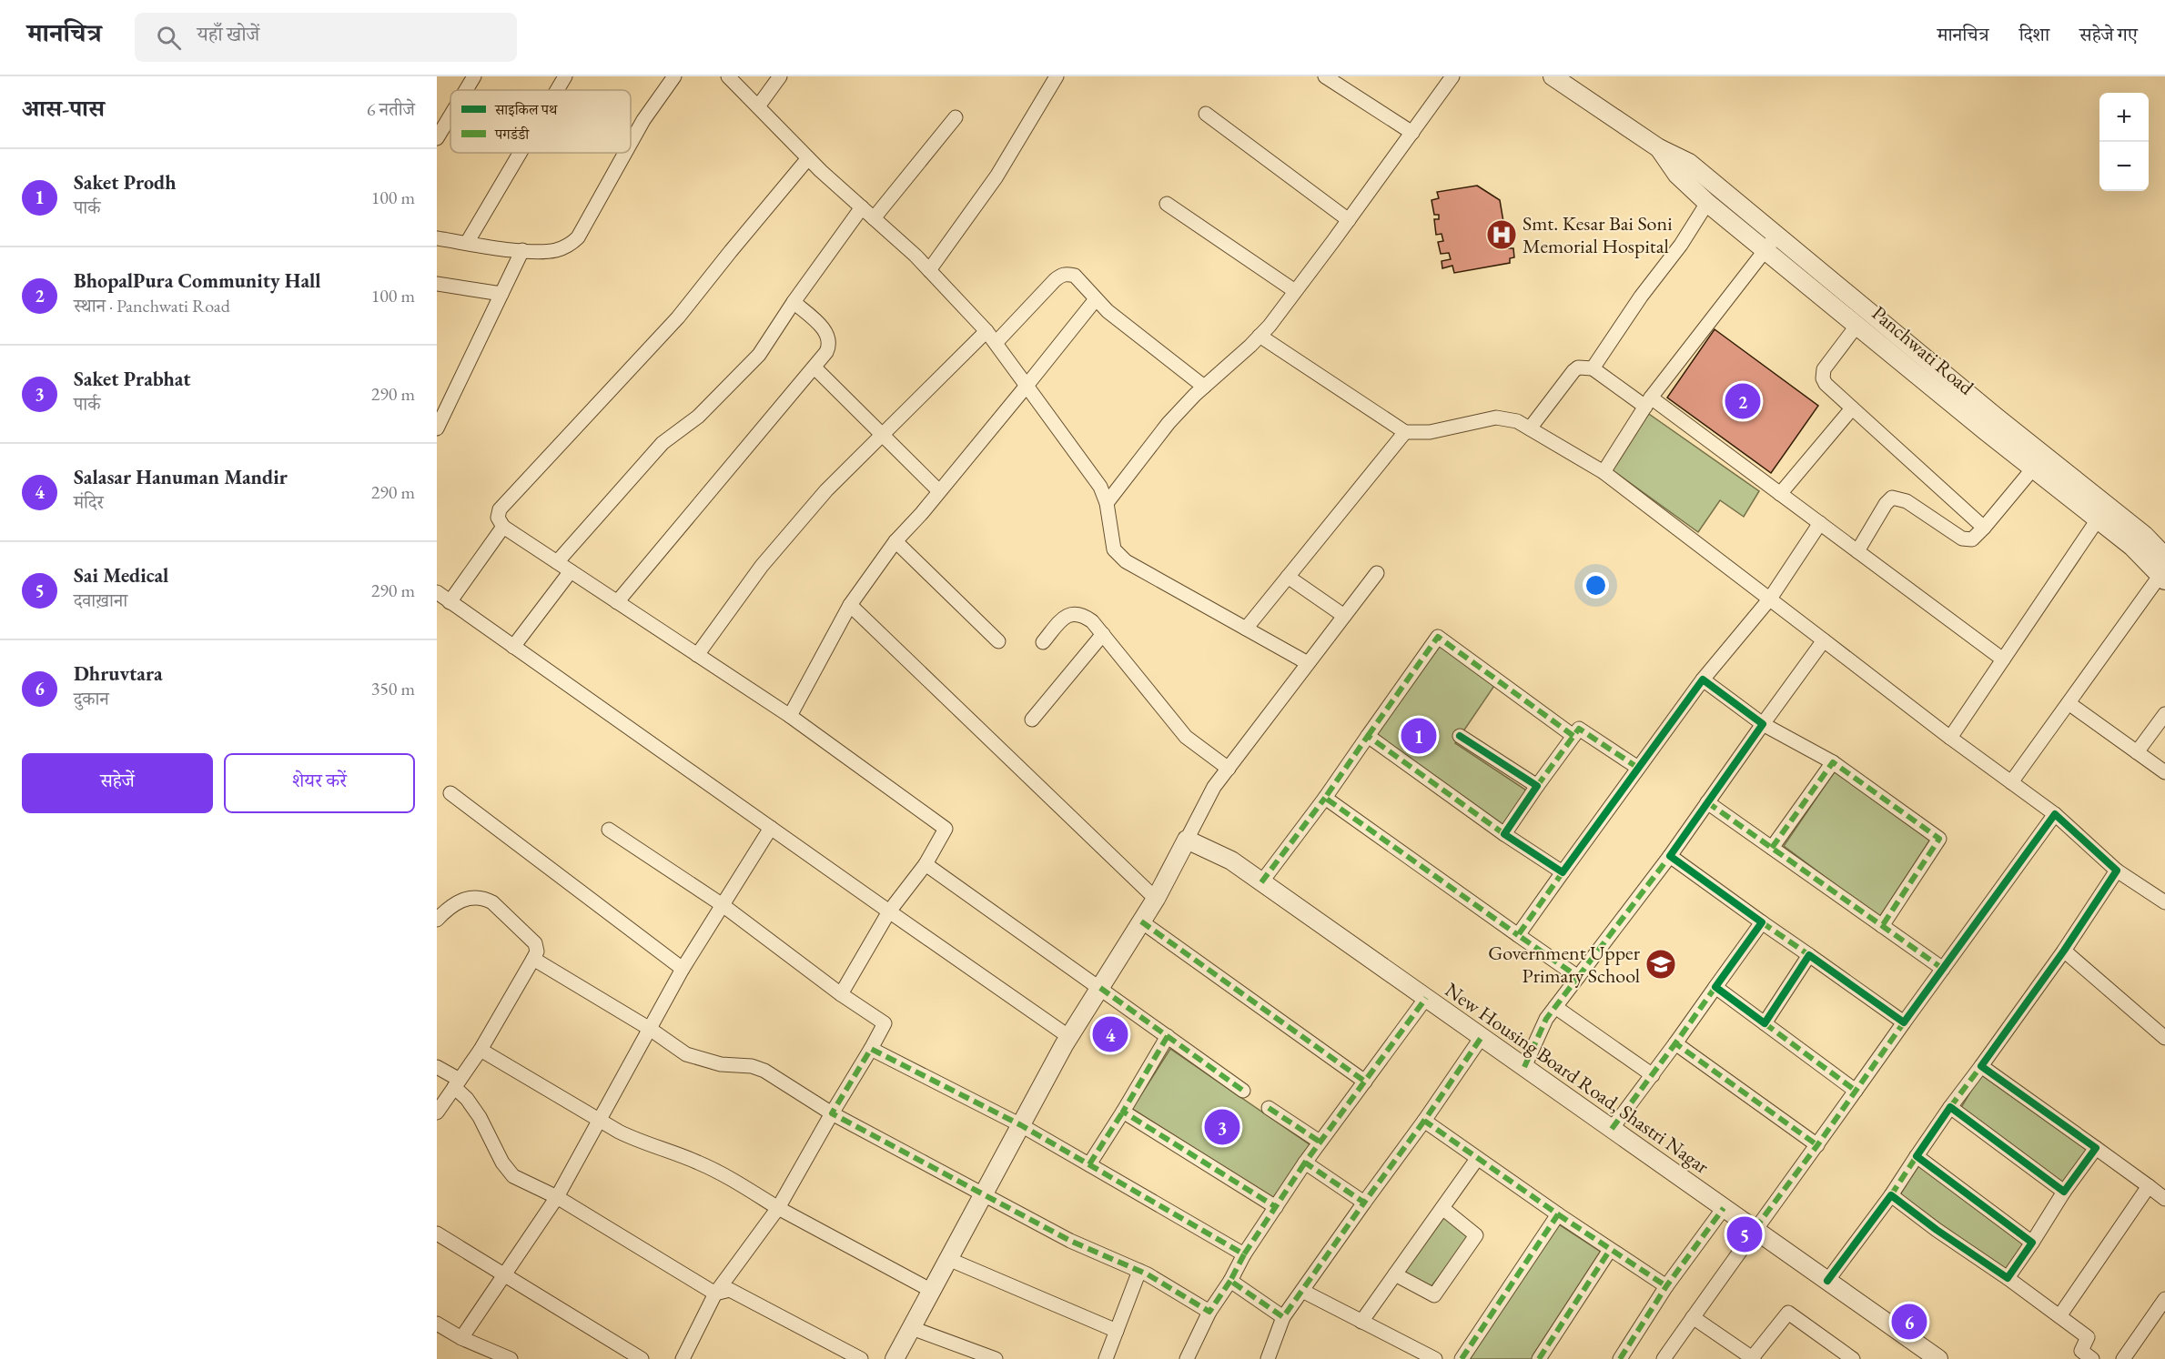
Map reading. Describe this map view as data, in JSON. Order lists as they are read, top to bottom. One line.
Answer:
{"streets":{"street":["Panchwati Road","New Housing Board Road, Shastri Nagar"]},"places":{"hospital":["Smt. Kesar Bai Soni Memorial Hospital"],"school or university":["Government Upper Primary School"]},"legend":["साइकिल पथ","पगडंडी"],"page":{"header":"मानचित्र","search":"यहाँ खोजें","nav":["मानचित्र","दिशा","सहेजे गए"],"heading":["आस-पास","6 नतीजे"],"map_buttons":["+","−"],"list":[{"mark":"1","name":"Saket Prodh","note":"पार्क","value":"100 m"},{"mark":"2","name":"BhopalPura Community Hall","note":"स्थान · Panchwati Road","value":"100 m"},{"mark":"3","name":"Saket Prabhat","note":"पार्क","value":"290 m"},{"mark":"4","name":"Salasar Hanuman Mandir","note":"मंदिर","value":"290 m"},{"mark":"5","name":"Sai Medical","note":"दवाख़ाना","value":"290 m"},{"mark":"6","name":"Dhruvtara","note":"दुकान","value":"350 m"}],"pins":["2","1","4","3","5","6"],"buttons":["सहेजें","शेयर करें"]}}
